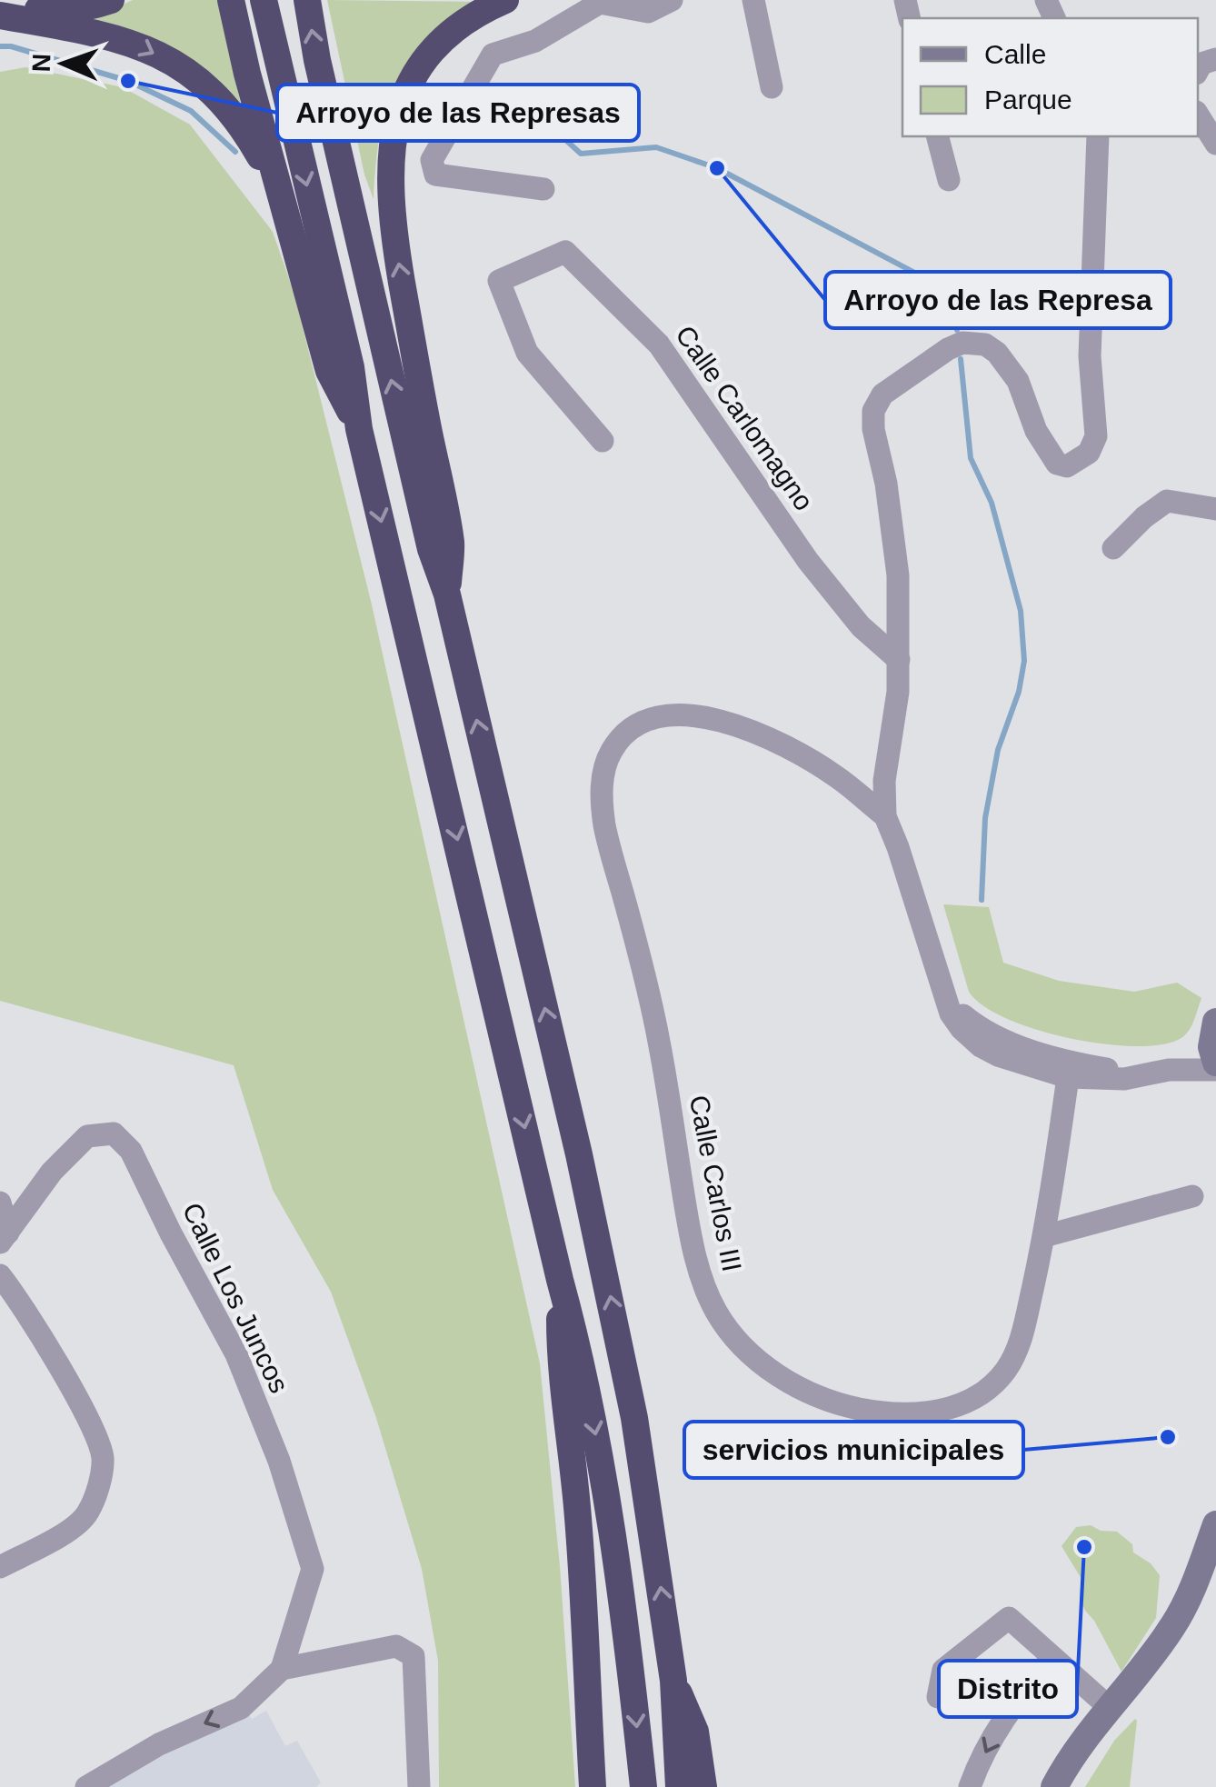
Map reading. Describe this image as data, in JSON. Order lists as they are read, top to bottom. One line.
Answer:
{"streets":{"street":["Calle Carlomagno","Calle Carlos III","Calle Los Juncos"]},"places":["Arroyo de las Represas","Arroyo de las Represa","servicios municipales","Distrito"],"legend":["Calle","Parque"],"north":"left"}
